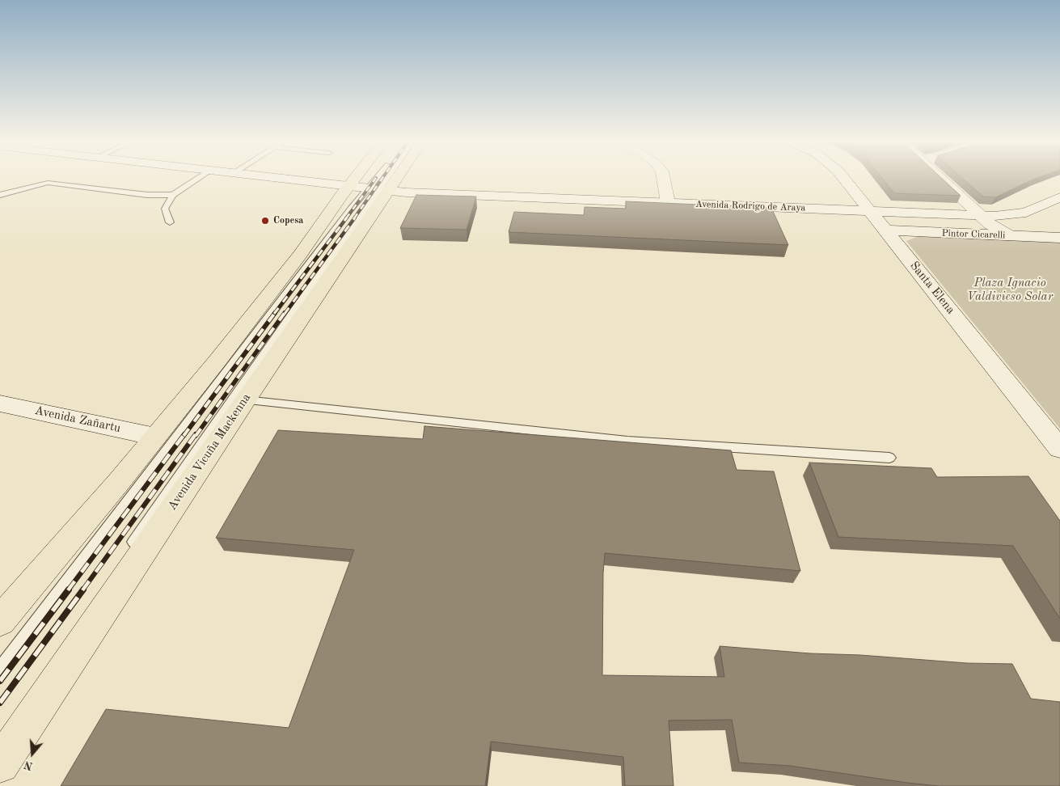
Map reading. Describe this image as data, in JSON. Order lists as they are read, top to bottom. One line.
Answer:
{"streets":{"main road":["Avenida Rodrigo de Araya","Pintor Cicarelli","Santa Elena","Avenida Zañartu","Avenida Vicuña Mackenna"]},"crossings":[["Avenida Rodrigo de Araya","Santa Elena"],["Avenida Rodrigo de Araya","Avenida Vicuña Mackenna"],["Pintor Cicarelli","Santa Elena"],["Avenida Zañartu","Avenida Vicuña Mackenna"]],"parks":["Plaza Ignacio Valdivieso Solar"],"places":["Copesa"],"north":"bottom"}
